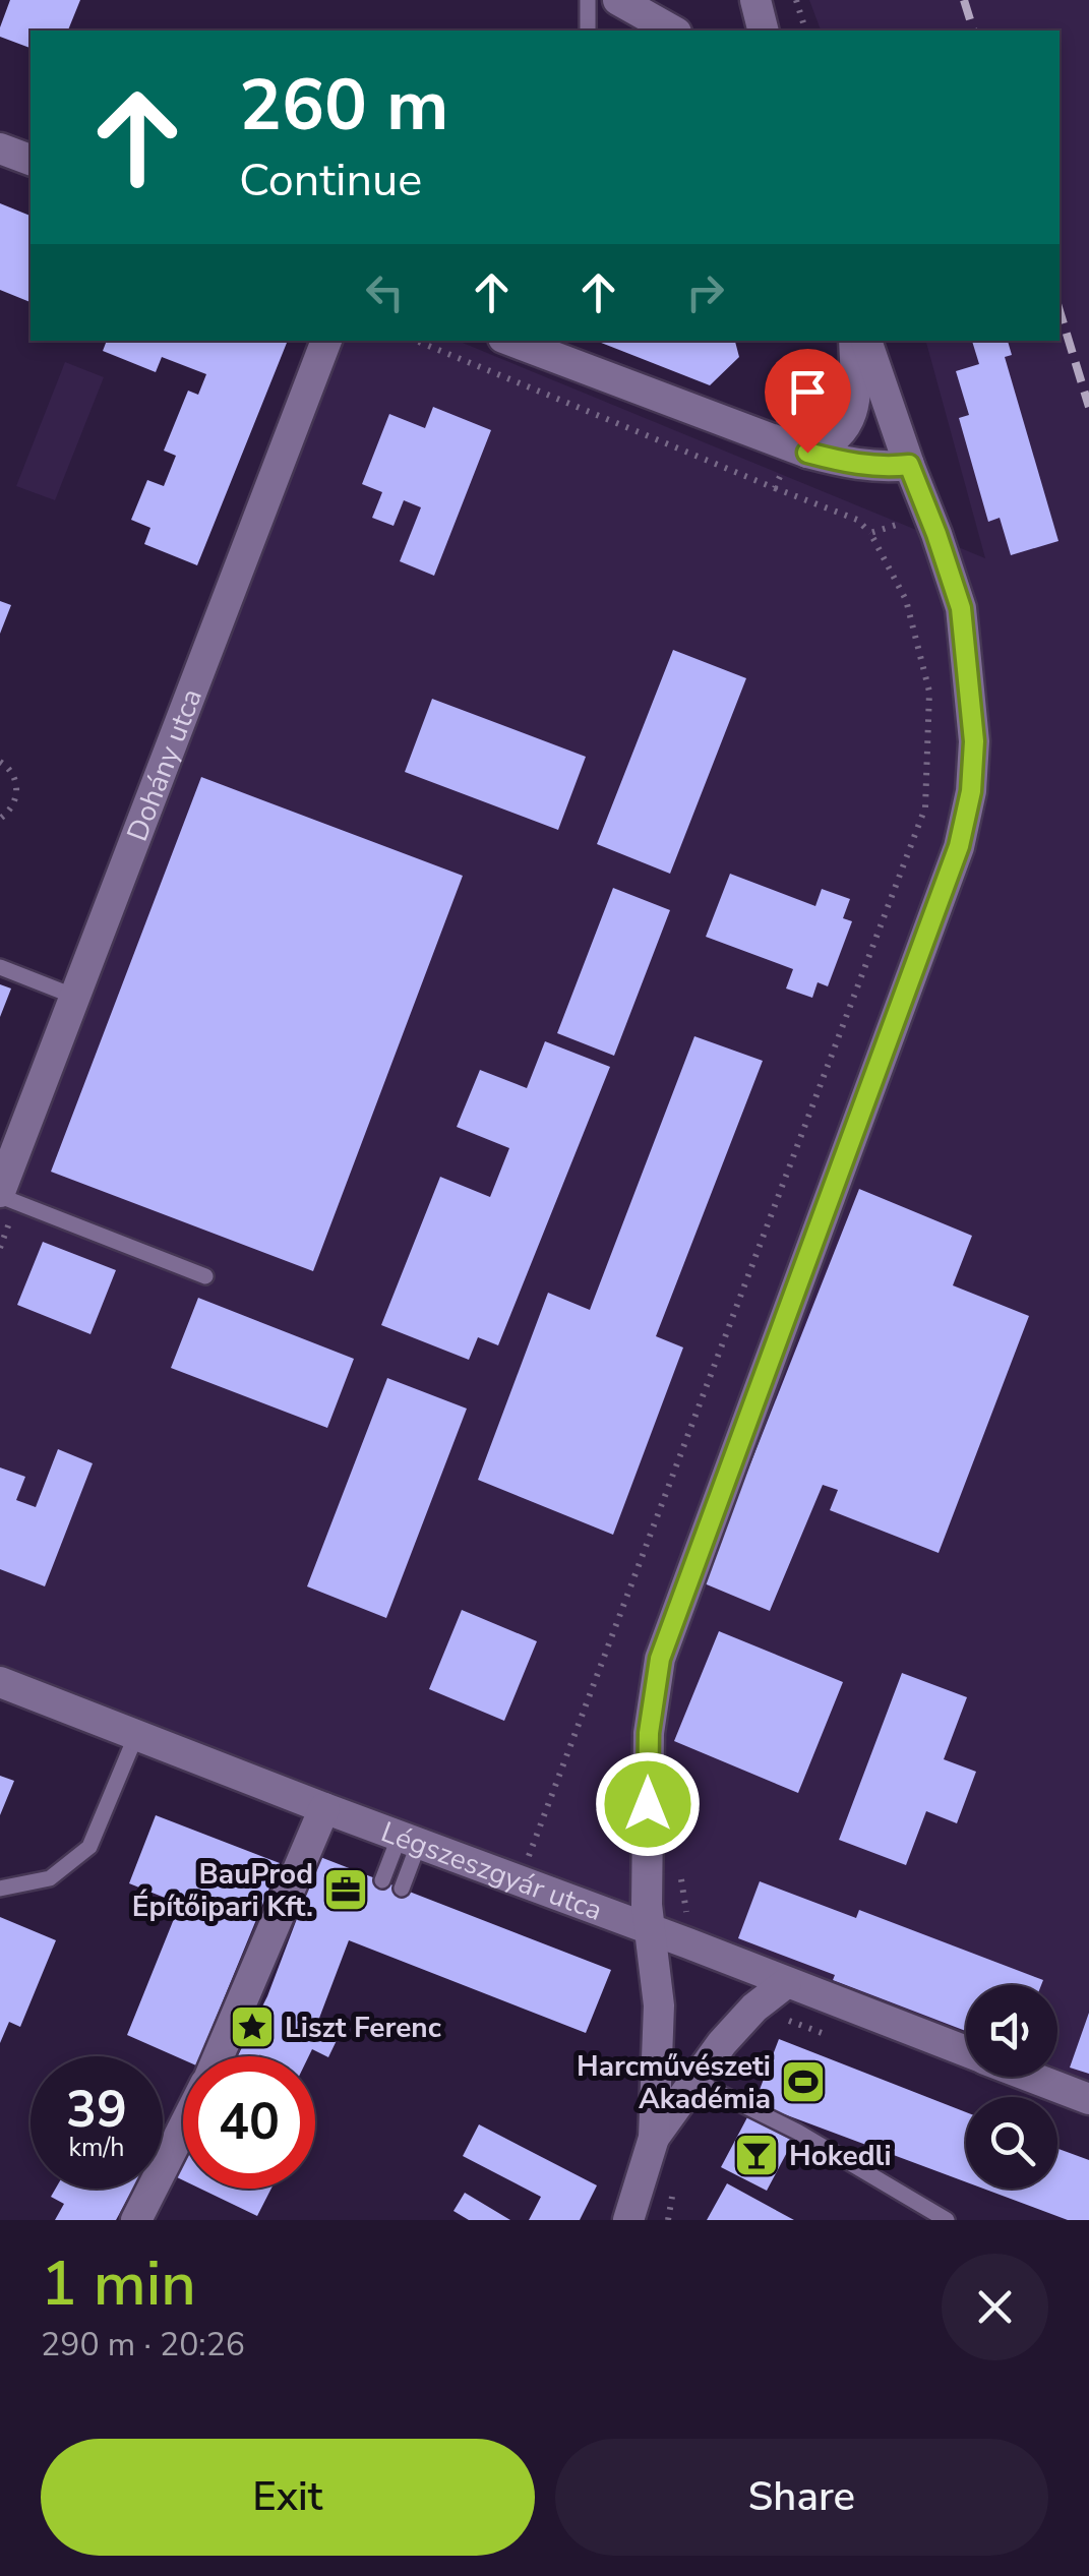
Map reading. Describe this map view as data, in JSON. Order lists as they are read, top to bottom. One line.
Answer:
{"streets":{"street":["Dohány utca","Légszeszgyár utca"]},"places":{"office":["BauProd Építőipari Kft."],"place":["Liszt Ferenc"],"sports":["Harcművészeti Akadémia"],"bar":["Hokedli"]},"page":{"turn":["260 m","Continue"],"speed":"39 km/h","limit":"40","heading":["1 min","290 m · 20:26"],"buttons":["Exit","Share"]}}
